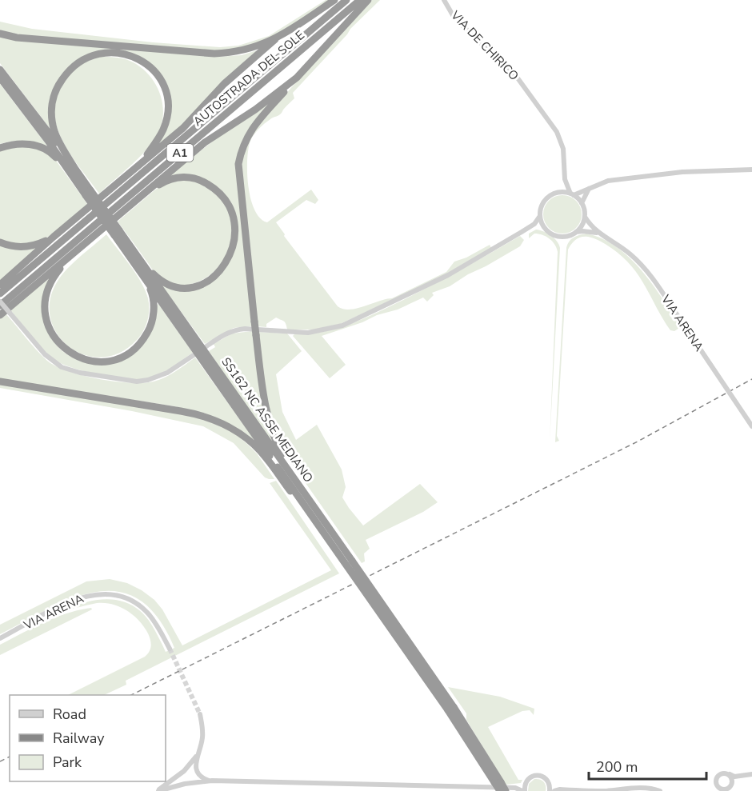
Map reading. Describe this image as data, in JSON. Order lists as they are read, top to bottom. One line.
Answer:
{"streets":{"highway":["AUTOSTRADA DEL SOLE","A1","SS162 NC ASSE MEDIANO"],"street":["VIA DE CHIRICO","VIA ARENA"]},"crossings":[["VIA DE CHIRICO","VIA ARENA"]],"legend":["Road","Railway","Park"],"scale_bar":"200 m"}
